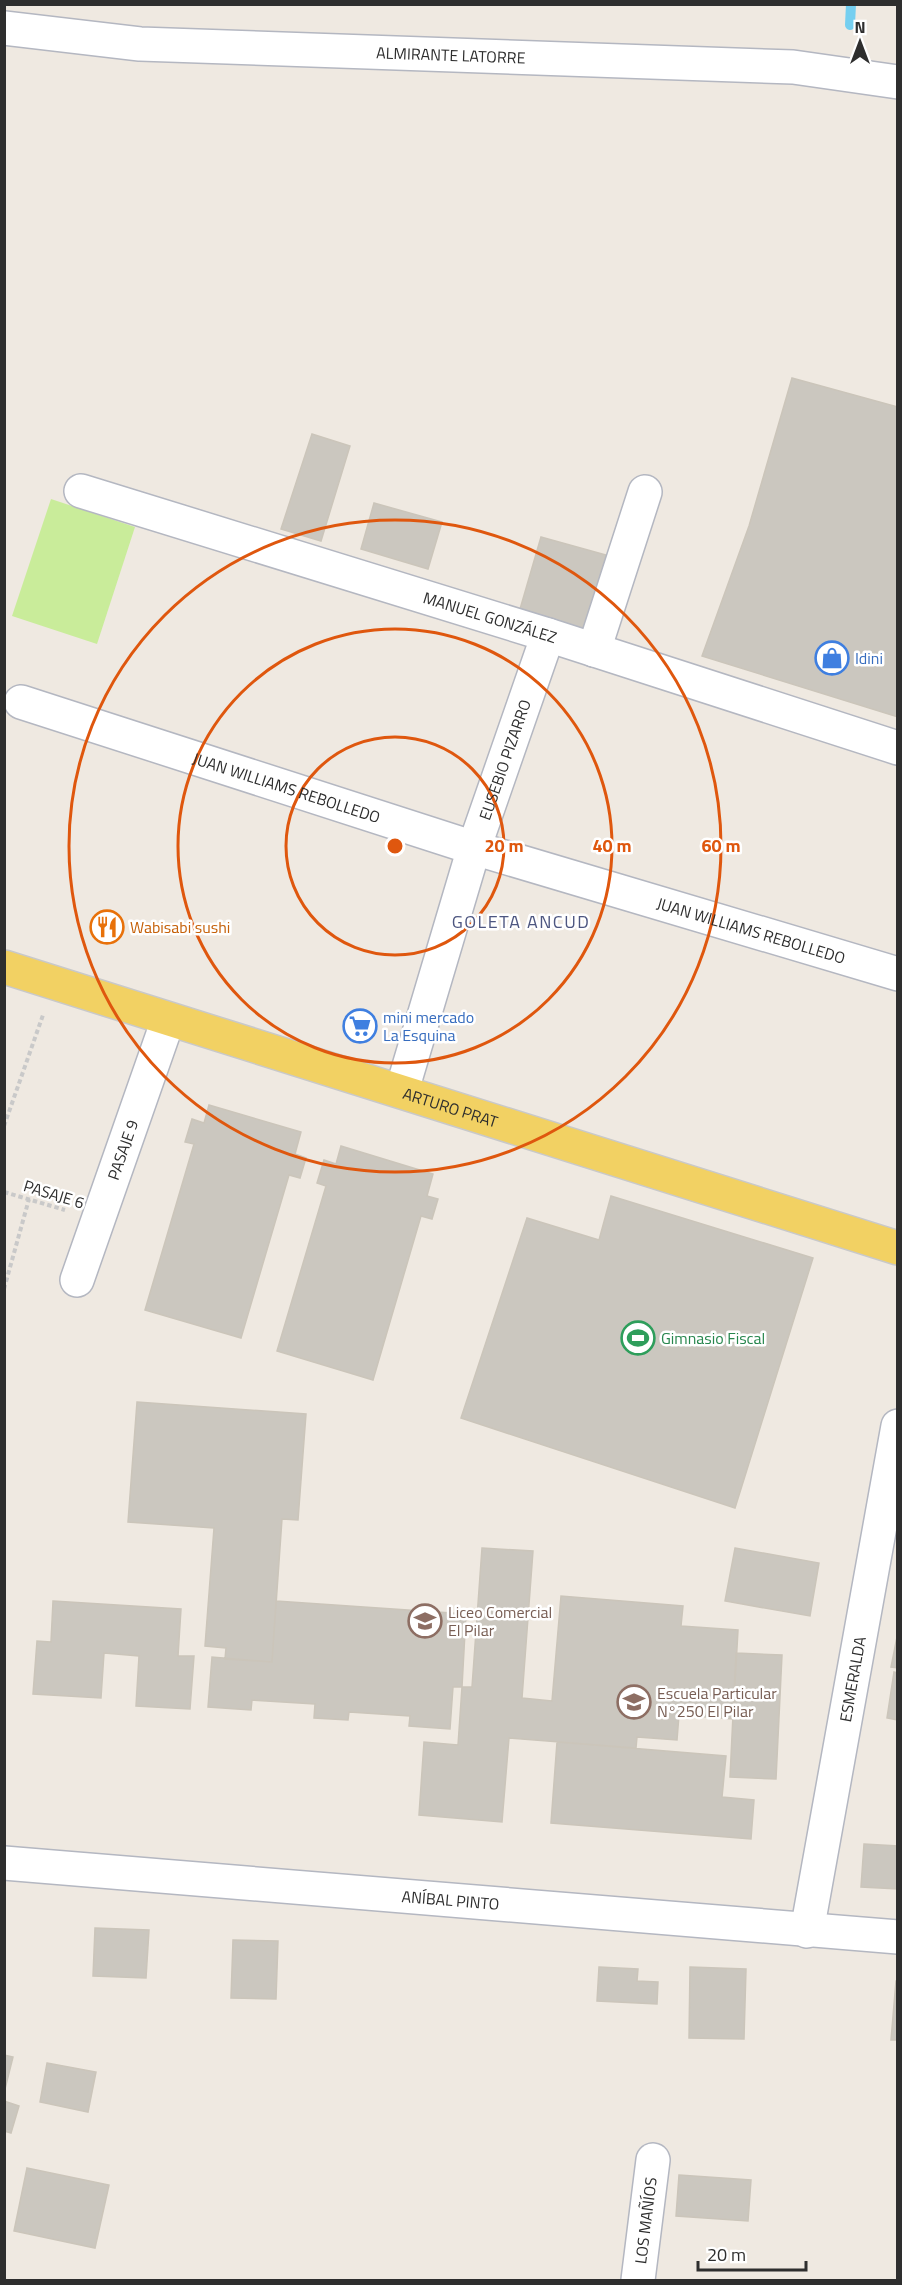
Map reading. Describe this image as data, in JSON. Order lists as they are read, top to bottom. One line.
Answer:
{"streets":{"main road":["ARTURO PRAT"],"street":["ALMIRANTE LATORRE","MANUEL GONZÁLEZ","EUSEBIO PIZARRO","JUAN WILLIAMS REBOLLEDO","PASAJE 9","ESMERALDA","ANÍBAL PINTO","LOS MAÑÍOS"],"path":["PASAJE 6"]},"crossings":[["MANUEL GONZÁLEZ","EUSEBIO PIZARRO"],["EUSEBIO PIZARRO","JUAN WILLIAMS REBOLLEDO"],["EUSEBIO PIZARRO","ARTURO PRAT"],["ARTURO PRAT","PASAJE 9"],["PASAJE 9","PASAJE 6"],["ESMERALDA","ANÍBAL PINTO"]],"districts":["GOLETA ANCUD"],"places":{"shop":["Idini"],"restaurant":["Wabisabi sushi"],"supermarket":["mini mercado La Esquina"],"sports":["Gimnasio Fiscal"],"school or university":["Liceo Comercial El Pilar","Escuela Particular N°250 El Pilar"]},"scale_bar":"20 m","north":"top","rings":["20 m","40 m","60 m"]}
